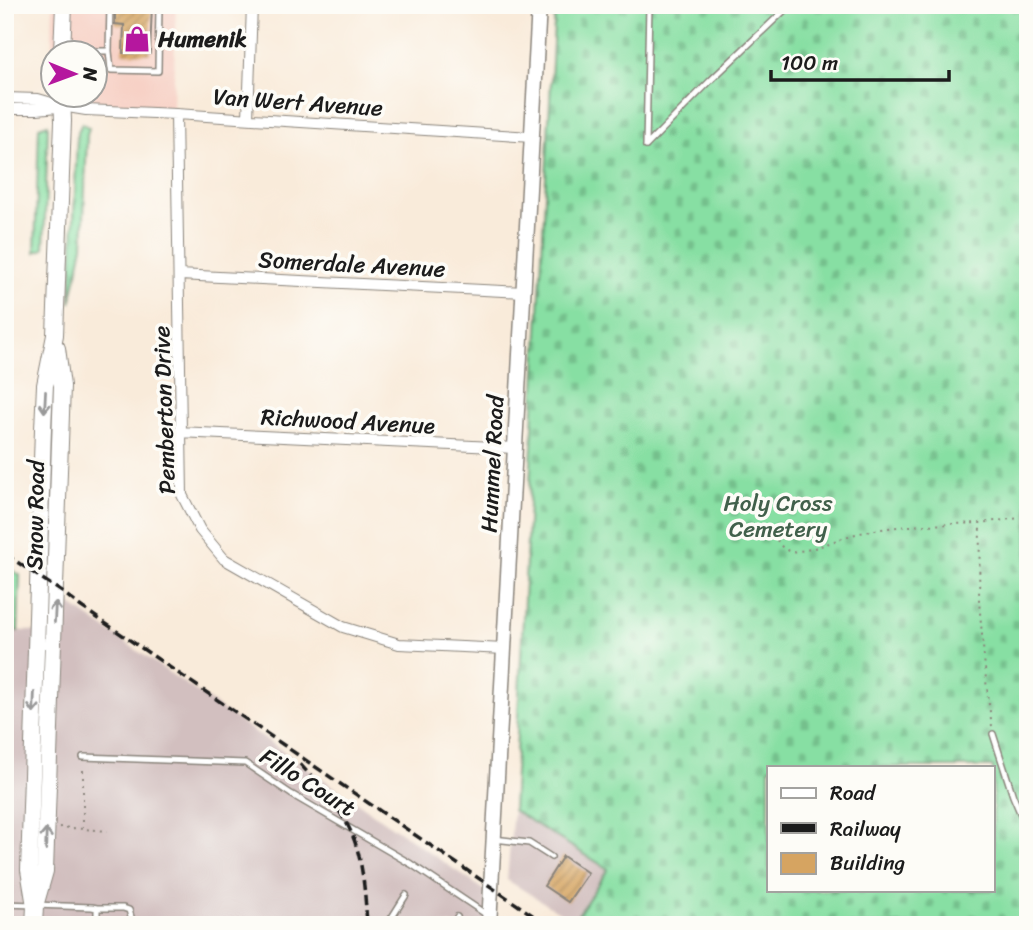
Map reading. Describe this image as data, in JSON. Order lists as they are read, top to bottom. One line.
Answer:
{"streets":{"main road":["Snow Road"],"street":["Van Wert Avenue","Somerdale Avenue","Pemberton Drive","Richwood Avenue","Hummel Road"],"lane":["Fillo Court"]},"crossings":[["Van Wert Avenue","Pemberton Drive"],["Van Wert Avenue","Hummel Road"],["Somerdale Avenue","Pemberton Drive"],["Somerdale Avenue","Hummel Road"],["Pemberton Drive","Richwood Avenue"],["Pemberton Drive","Hummel Road"],["Richwood Avenue","Hummel Road"],["Hummel Road","Fillo Court"]],"parks":["Holy Cross Cemetery"],"places":{"shop":["Humenik"]},"legend":["Road","Railway","Building"],"scale_bar":"100 m","north":"right"}
